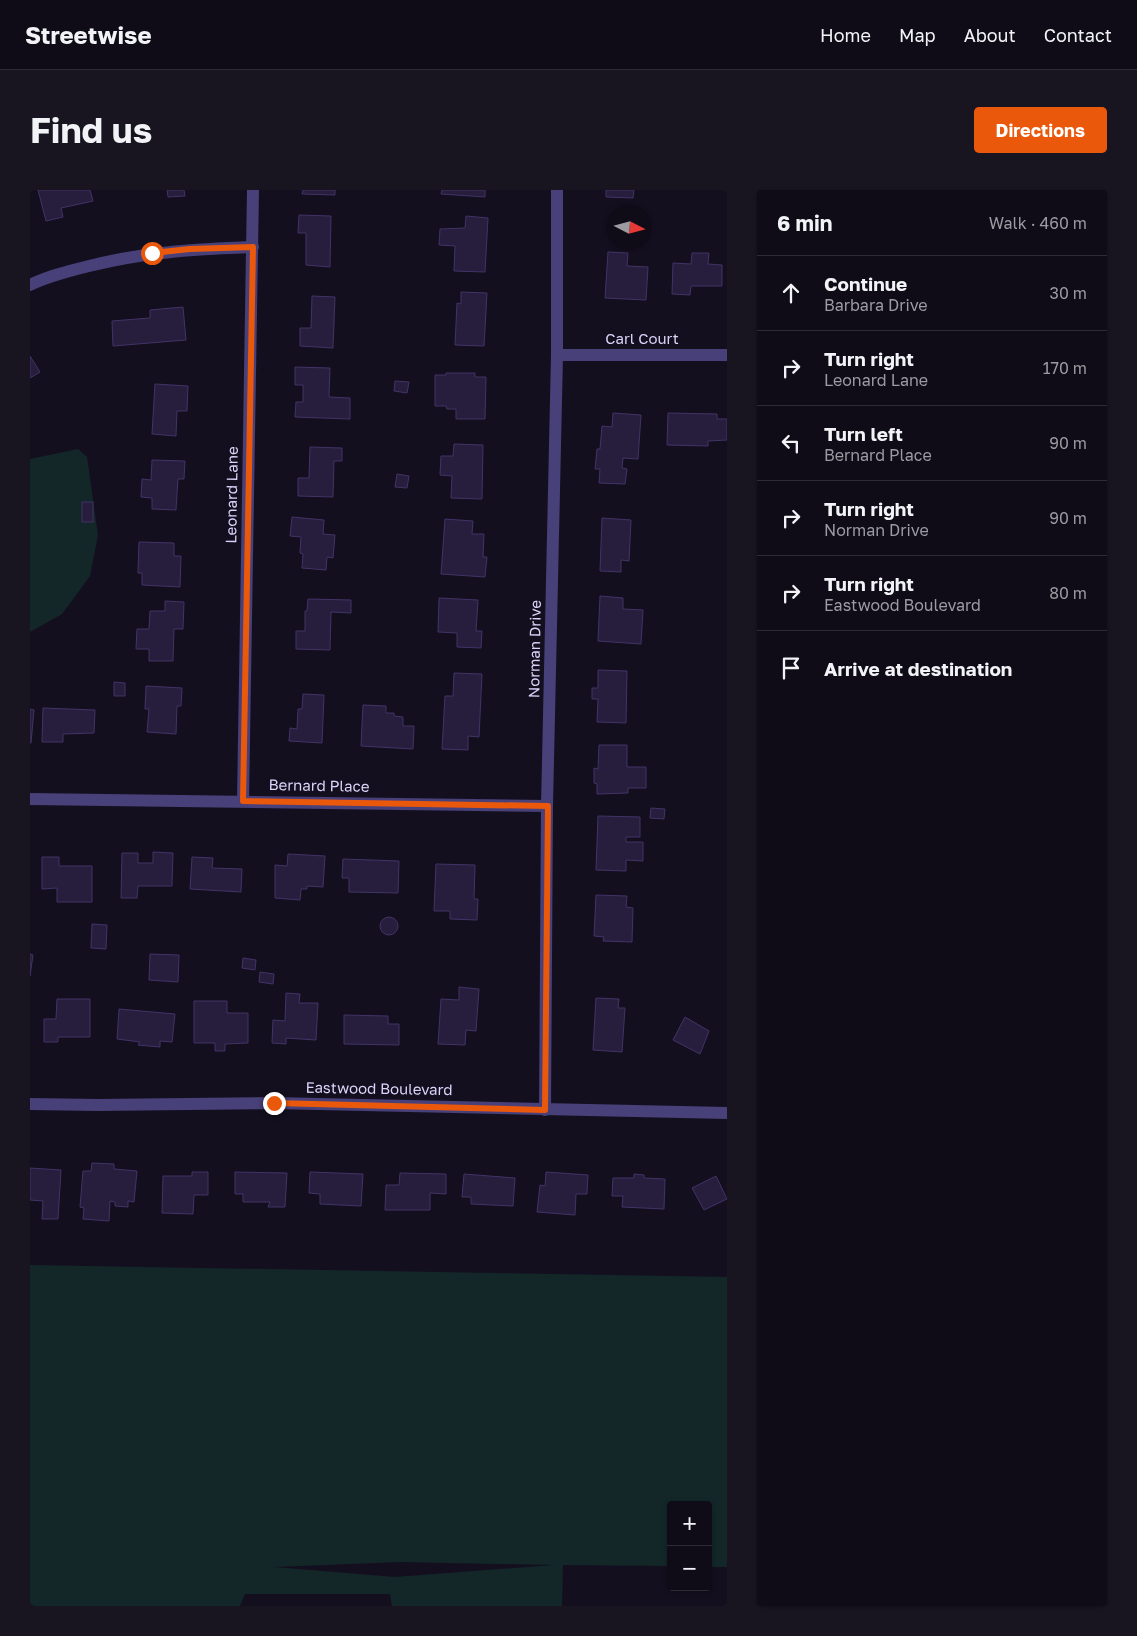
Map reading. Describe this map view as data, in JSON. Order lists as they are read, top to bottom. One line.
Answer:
{"streets":{"street":["Carl Court","Leonard Lane","Norman Drive","Bernard Place","Eastwood Boulevard"]},"crossings":[["Carl Court","Norman Drive"],["Leonard Lane","Bernard Place"],["Norman Drive","Bernard Place"],["Norman Drive","Eastwood Boulevard"]],"north":"right","page":{"header":"Streetwise","nav":["Home","Map","About","Contact"],"buttons":"Directions","title":"Find us","heading":["6 min","Walk · 460 m"],"list":[["Continue","Barbara Drive","30 m"],["Turn right","Leonard Lane","170 m"],["Turn left","Bernard Place","90 m"],["Turn right","Norman Drive","90 m"],["Turn right","Eastwood Boulevard","80 m"],"Arrive at destination"],"map_buttons":["+","−"]}}
